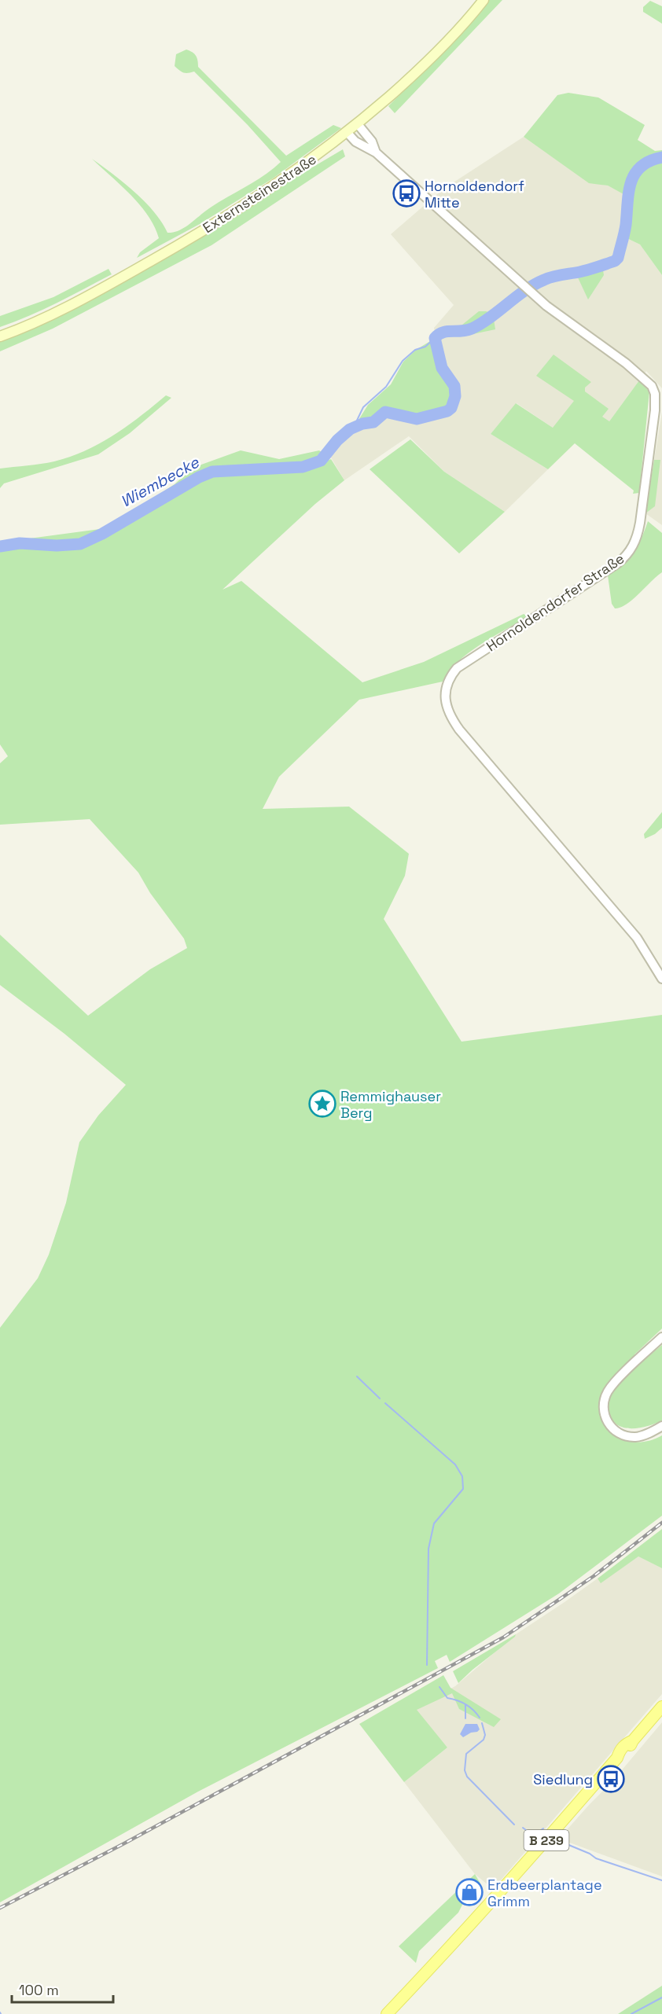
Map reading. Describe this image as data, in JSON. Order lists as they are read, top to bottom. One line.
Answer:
{"streets":{"main road":["Externsteinestraße","B 239"],"street":["Hornoldendorfer Straße"]},"crossings":[["Externsteinestraße","Hornoldendorfer Straße"]],"water":["Wiembecke"],"places":{"bus stop":["Hornoldendorf Mitte","Siedlung"],"place":["Remmighauser Berg"],"shop":["Erdbeerplantage Grimm"]},"scale_bar":"100 m"}
